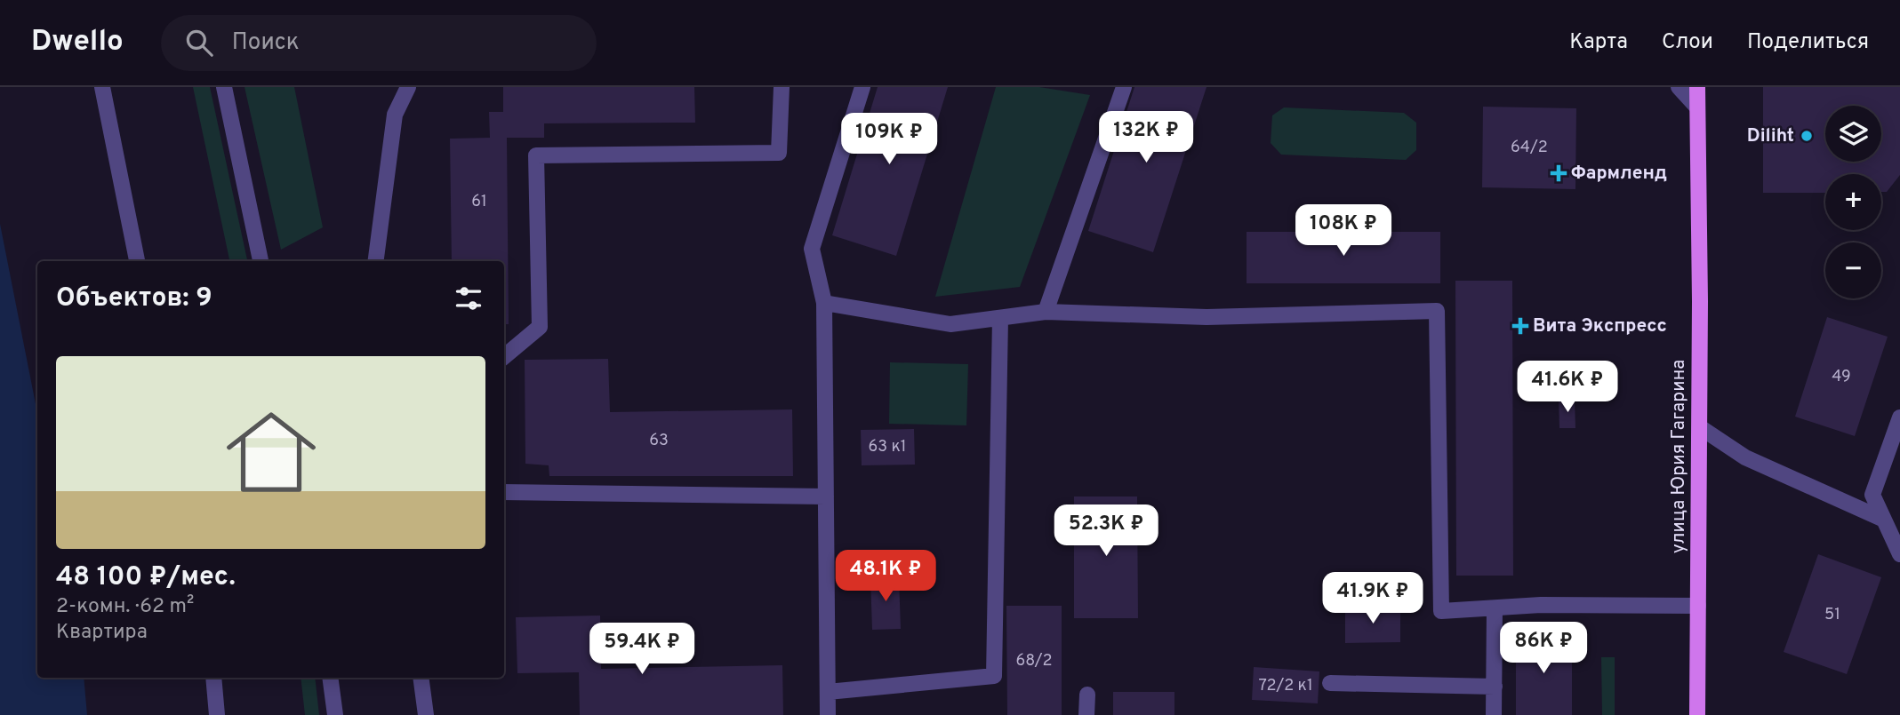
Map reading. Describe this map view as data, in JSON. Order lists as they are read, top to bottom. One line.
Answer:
{"streets":{"main road":["улица Юрия Гагарина"]},"places":{"other":["Diliht"],"health":["Фармленд","Вита Экспресс"]},"house_numbers":["64/2","61","49","63","63 к1","51","68/2","72/2 к1"],"page":{"header":"Dwello","search":"Поиск","nav":["Карта","Слои","Поделиться"],"map_buttons":["+","−"],"price":["132K ₽","109K ₽","108K ₽","41.6K ₽","52.3K ₽","48.1K ₽","41.9K ₽","86K ₽","59.4K ₽"],"heading":"Объектов: 9","list":[{"name":"48 100 ₽/мес.","note":"2-комн. · 62 m² · Квартира"}]}}
